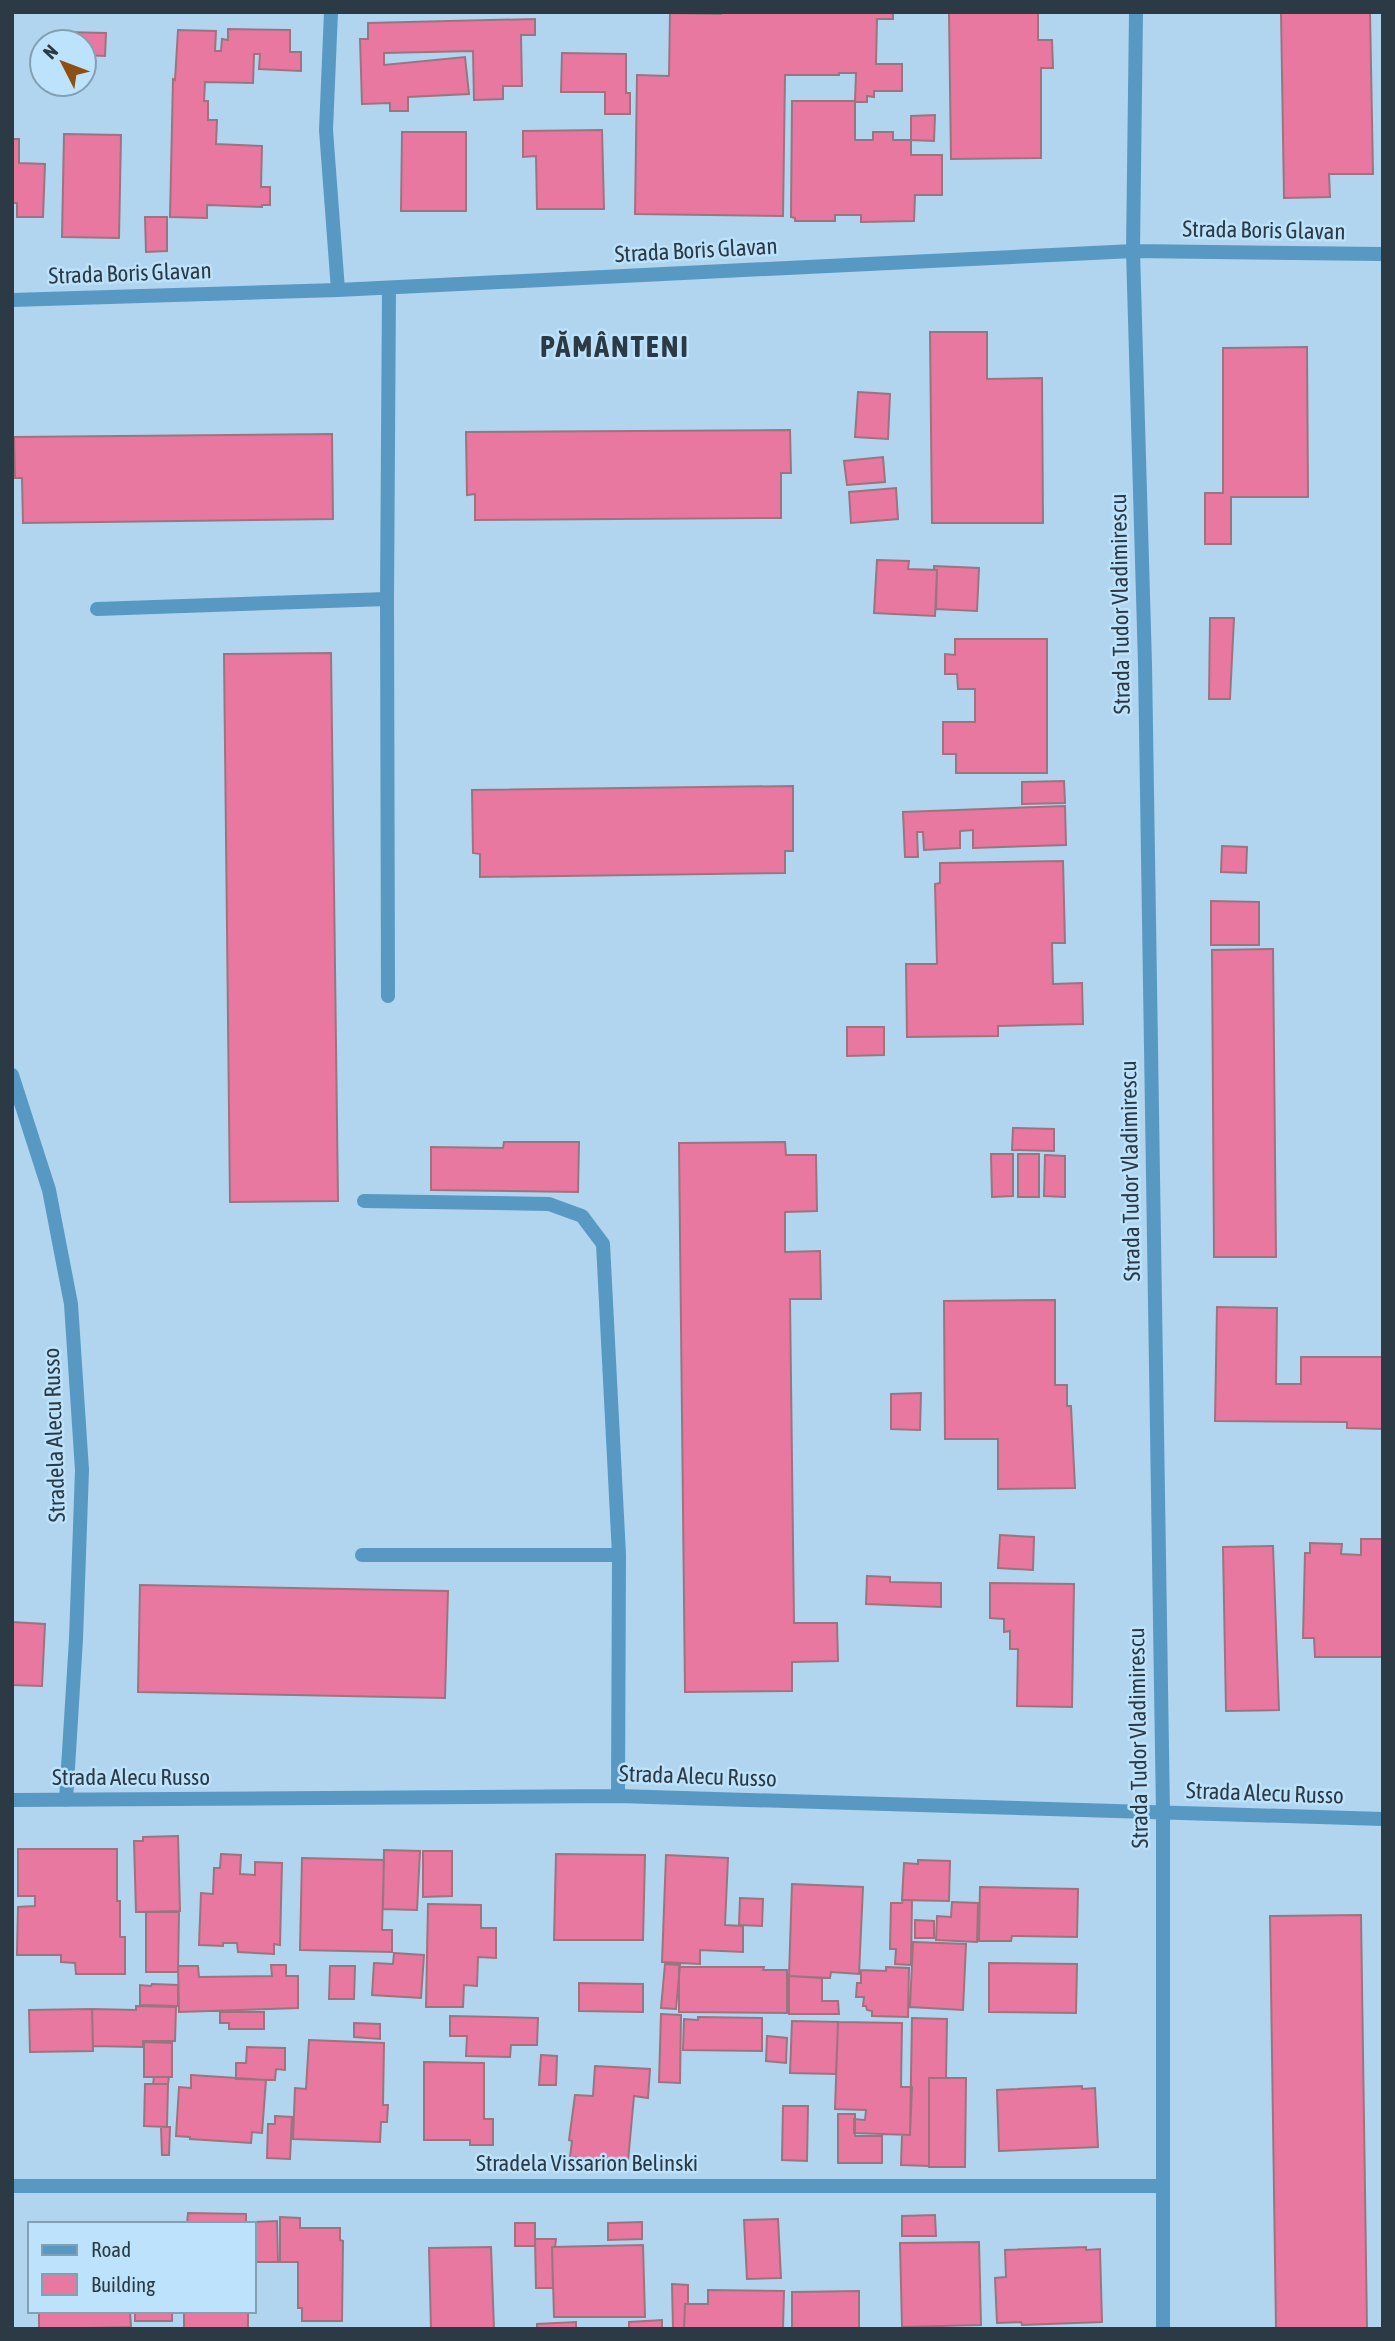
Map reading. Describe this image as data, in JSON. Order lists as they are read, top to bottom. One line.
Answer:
{"streets":{"street":["Strada Boris Glavan","Strada Tudor Vladimirescu","Stradela Alecu Russo","Strada Alecu Russo","Stradela Vissarion Belinski"]},"crossings":[["Strada Boris Glavan","Strada Tudor Vladimirescu"],["Strada Tudor Vladimirescu","Strada Alecu Russo"],["Strada Tudor Vladimirescu","Stradela Vissarion Belinski"],["Stradela Alecu Russo","Strada Alecu Russo"]],"districts":["PĂMÂNTENI"],"legend":["Road","Building"],"north":"top left"}
